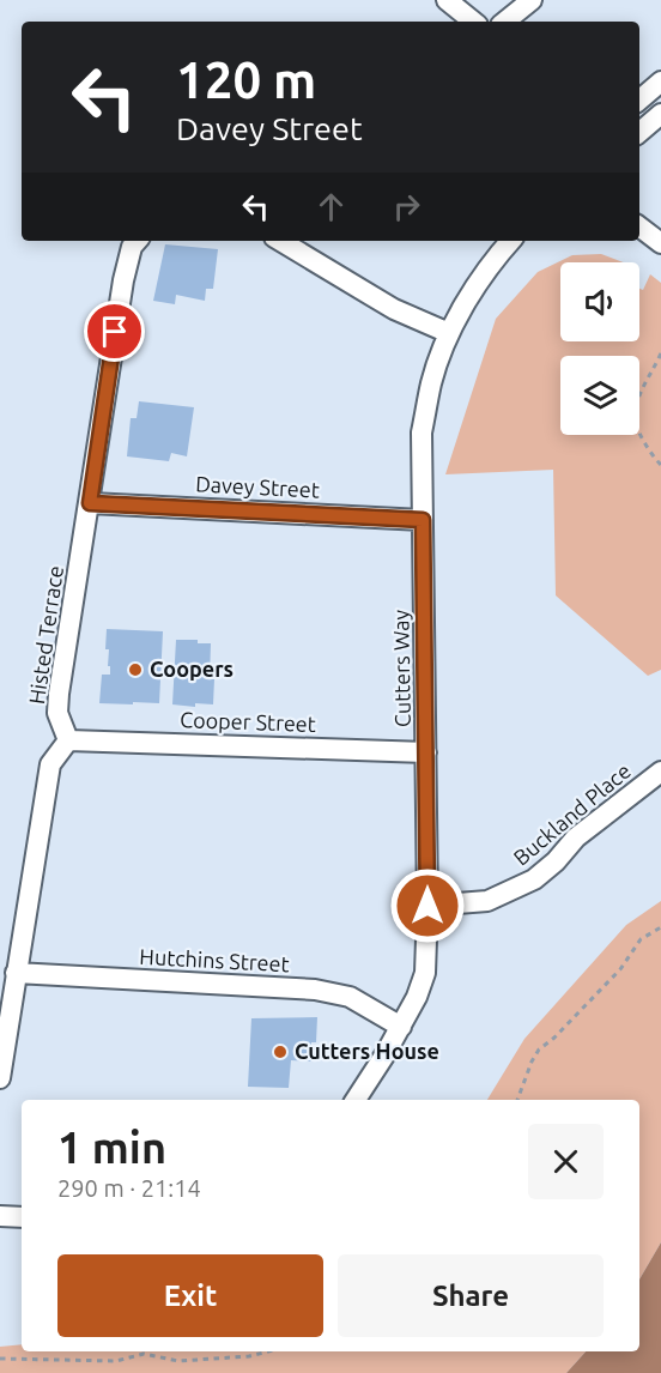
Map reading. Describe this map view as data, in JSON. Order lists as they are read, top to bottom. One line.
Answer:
{"streets":{"street":["Davey Street","Histed Terrace","Cutters Way","Cooper Street","Buckland Place","Hutchins Street"]},"crossings":[["Davey Street","Histed Terrace"],["Davey Street","Cutters Way"],["Histed Terrace","Cooper Street"],["Cutters Way","Cooper Street"],["Cutters Way","Buckland Place"],["Cutters Way","Hutchins Street"]],"places":["Coopers","Cutters House"],"page":{"turn":["120 m","Davey Street"],"heading":["1 min","290 m · 21:14"],"buttons":["Exit","Share"]}}
